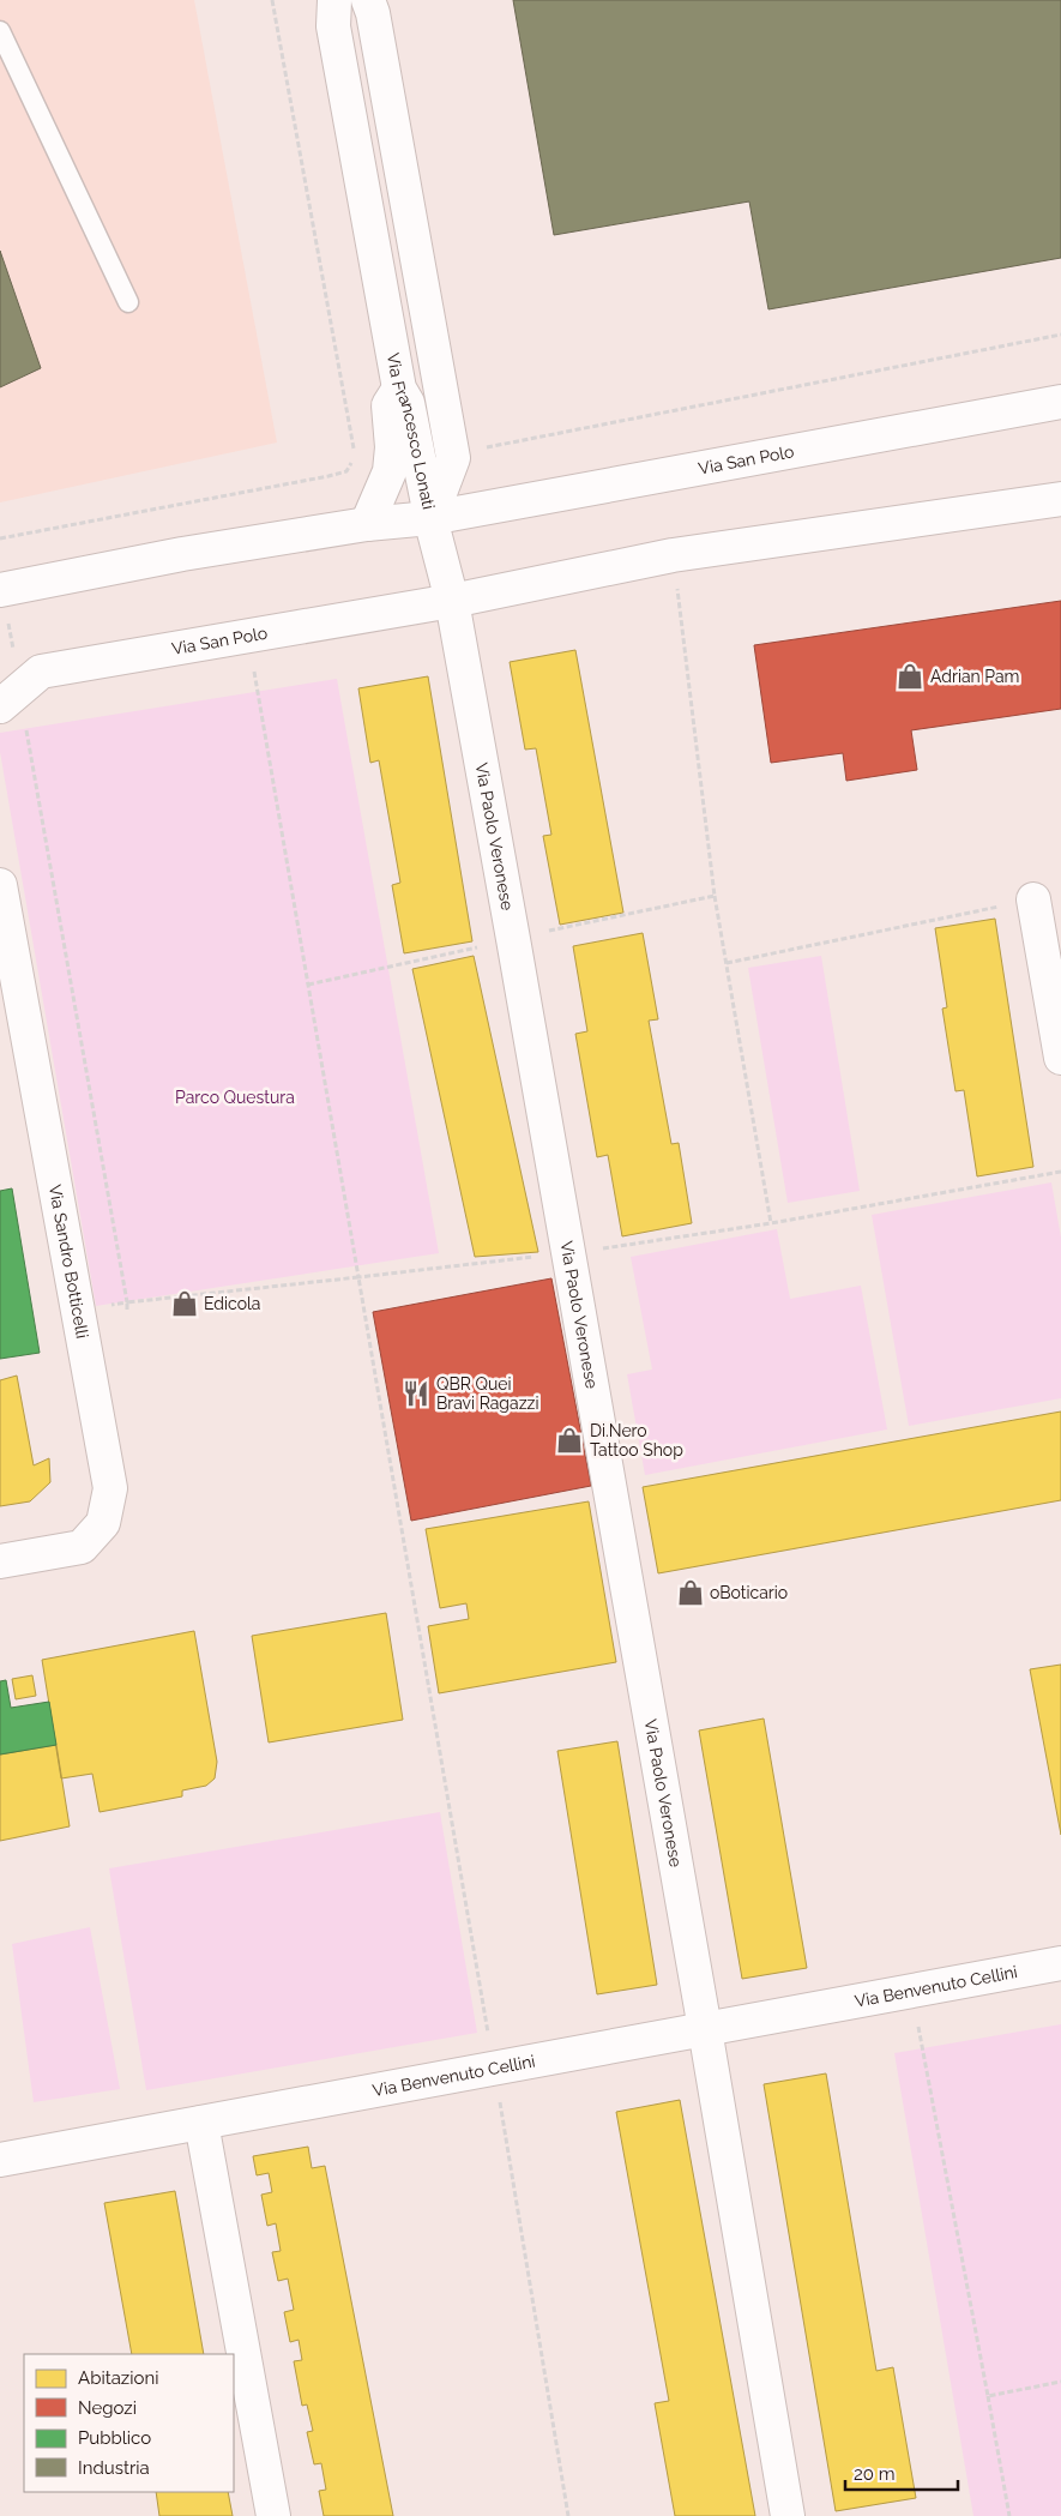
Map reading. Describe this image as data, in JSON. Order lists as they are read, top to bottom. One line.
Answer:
{"streets":{"street":["Via Francesco Lonati","Via San Polo","Via Paolo Veronese","Via Sandro Botticelli","Via Benvenuto Cellini"]},"crossings":[["Via Francesco Lonati","Via San Polo"],["Via San Polo","Via Paolo Veronese"],["Via Paolo Veronese","Via Benvenuto Cellini"]],"parks":["Parco Questura"],"places":{"shop":["Adrian Pam","Edicola","Di.Nero Tattoo Shop","oBoticario"],"restaurant":["QBR Quei Bravi Ragazzi"]},"legend":["Abitazioni","Negozi","Pubblico","Industria"],"scale_bar":"20 m"}
